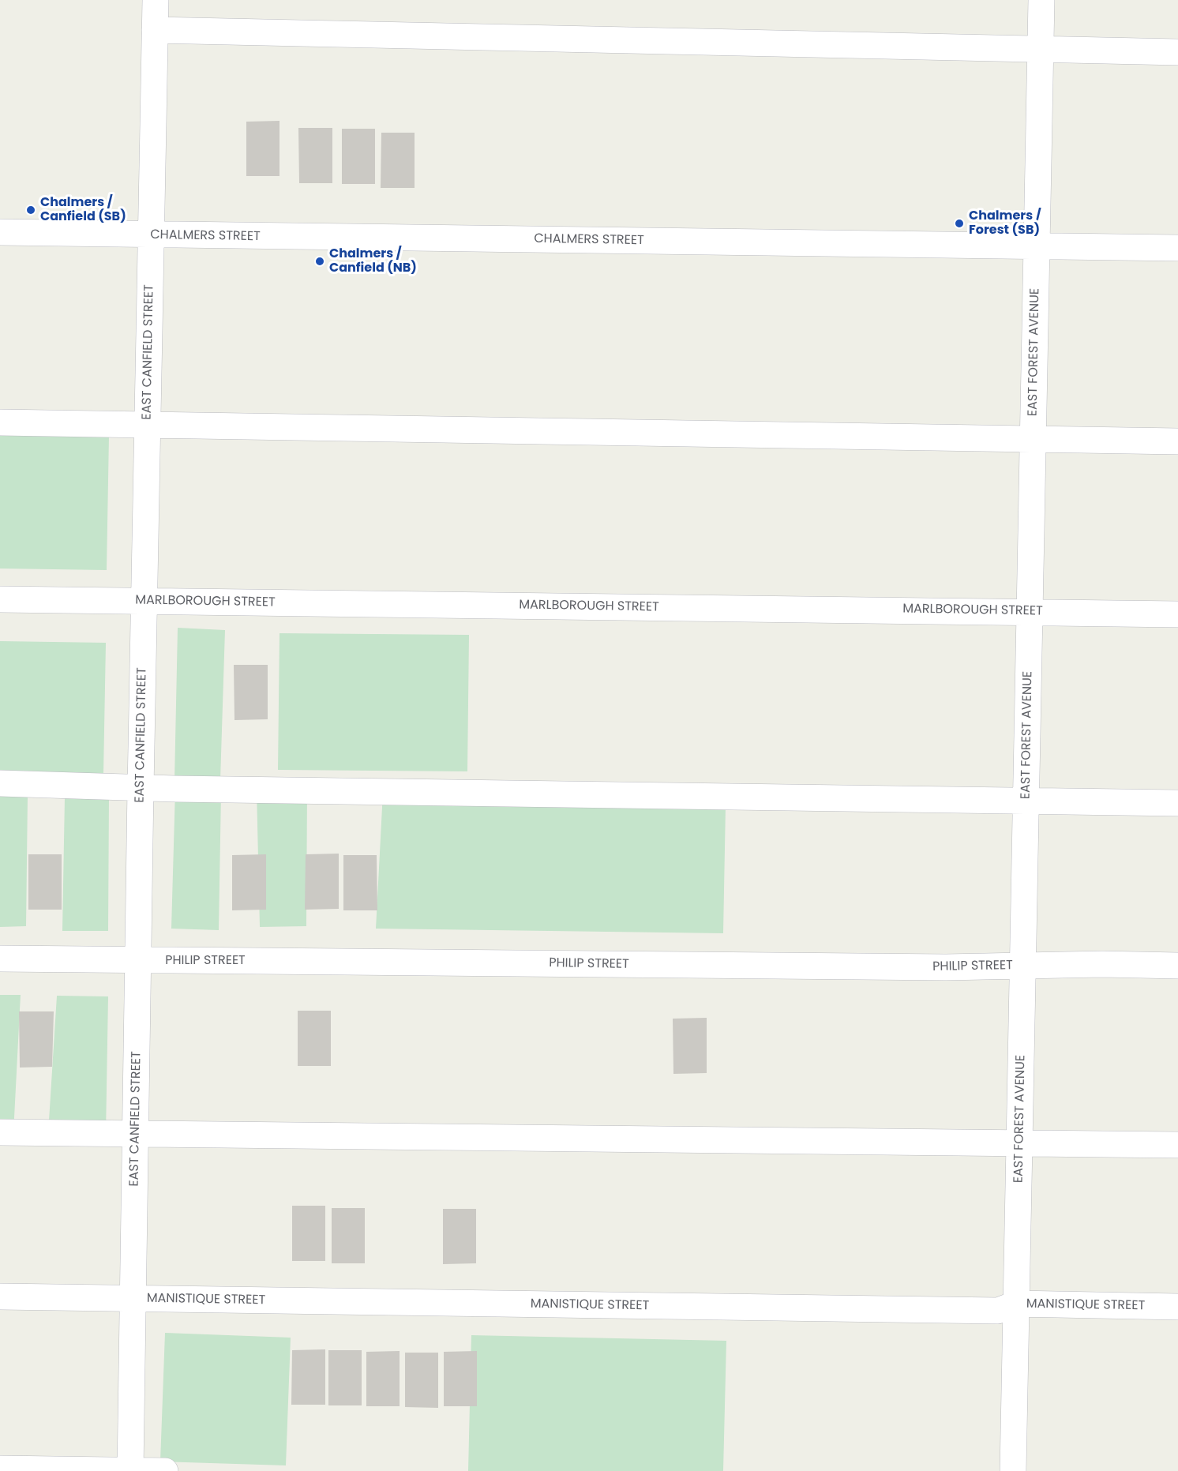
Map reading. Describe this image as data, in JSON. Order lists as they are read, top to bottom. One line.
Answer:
{"streets":{"street":["CHALMERS STREET","EAST CANFIELD STREET","EAST FOREST AVENUE","MARLBOROUGH STREET","PHILIP STREET","MANISTIQUE STREET"]},"crossings":[["CHALMERS STREET","EAST CANFIELD STREET"],["CHALMERS STREET","EAST FOREST AVENUE"],["EAST CANFIELD STREET","MARLBOROUGH STREET"],["EAST CANFIELD STREET","PHILIP STREET"],["EAST CANFIELD STREET","MANISTIQUE STREET"],["EAST FOREST AVENUE","MARLBOROUGH STREET"],["EAST FOREST AVENUE","PHILIP STREET"],["EAST FOREST AVENUE","MANISTIQUE STREET"]],"places":["Chalmers / Canfield (SB)","Chalmers / Forest (SB)","Chalmers / Canfield (NB)"]}
